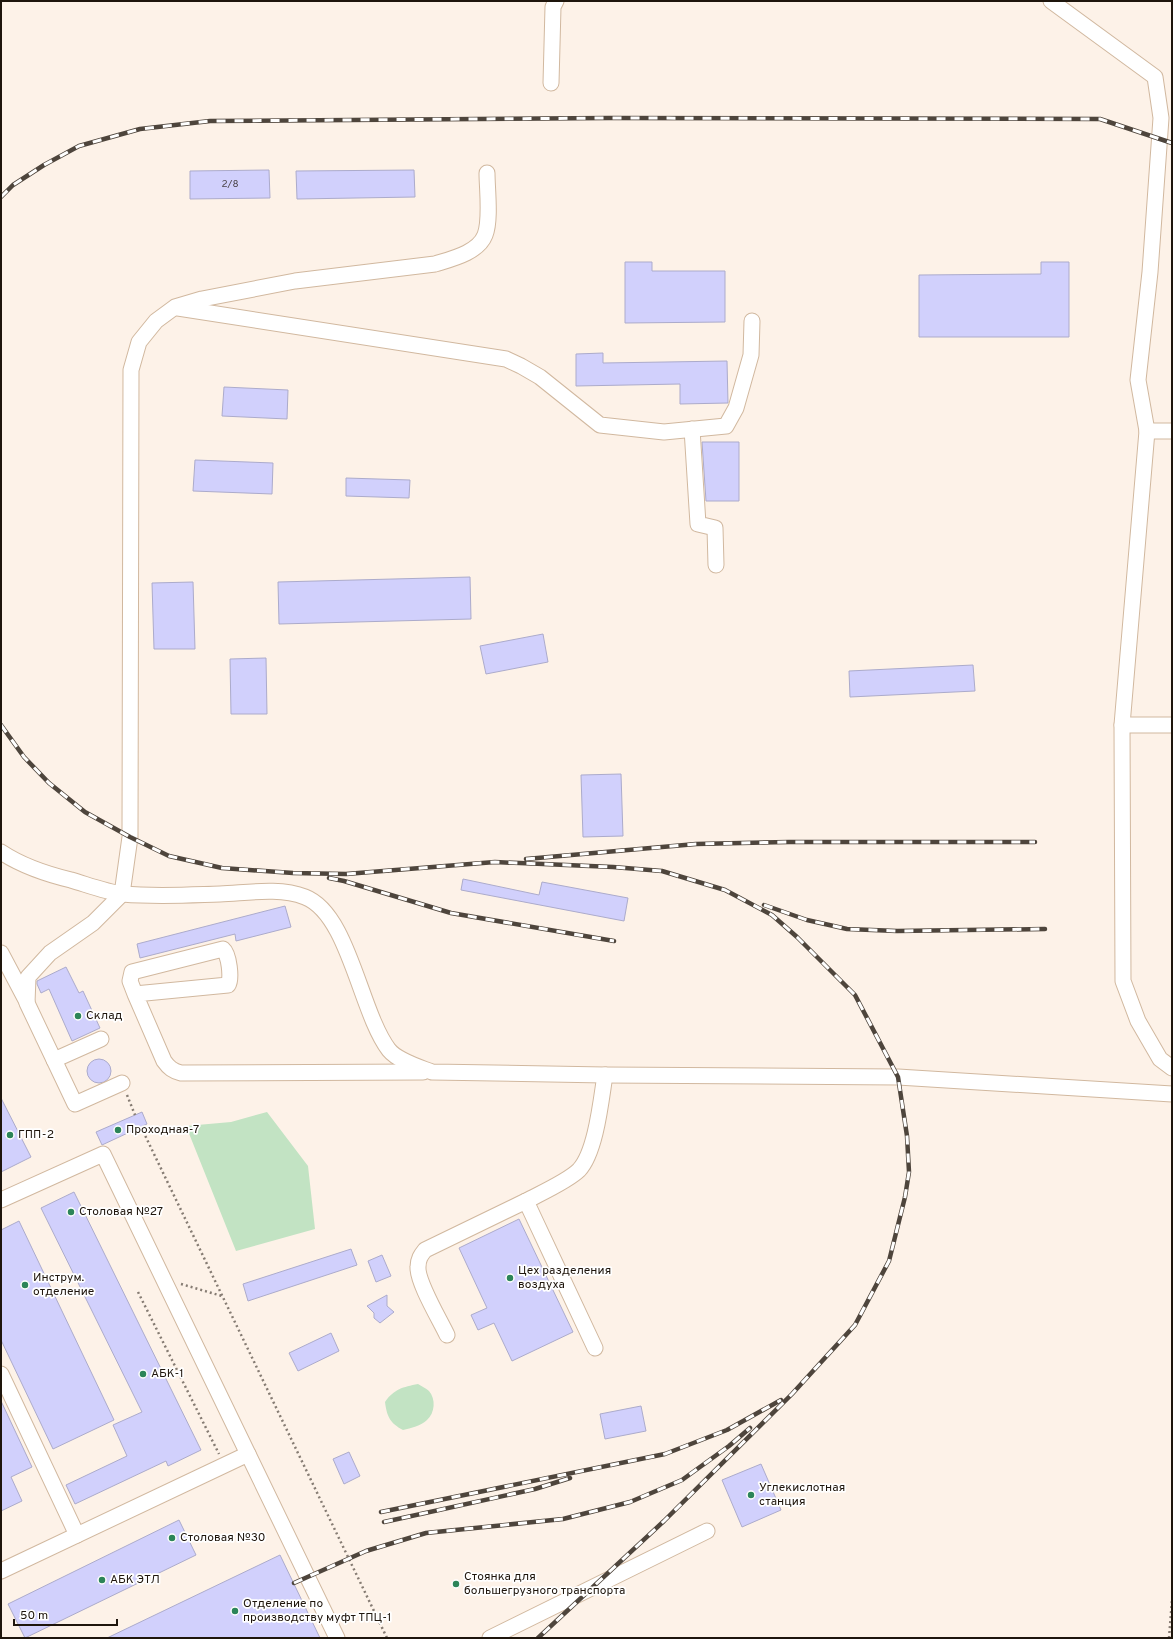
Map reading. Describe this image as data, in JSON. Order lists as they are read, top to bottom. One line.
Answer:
{"places":["Склад","Проходная-7","ГПП-2","Столовая №27","Цех разделения воздуха","Инструм. отделение","АБК-1","Углекислотная станция","Столовая №30","АБК ЭТЛ","Стоянка для большегрузного транспорта","Отделение по производству муфт ТПЦ-1"],"house_numbers":["2/8"],"scale_bar":"50 m"}
